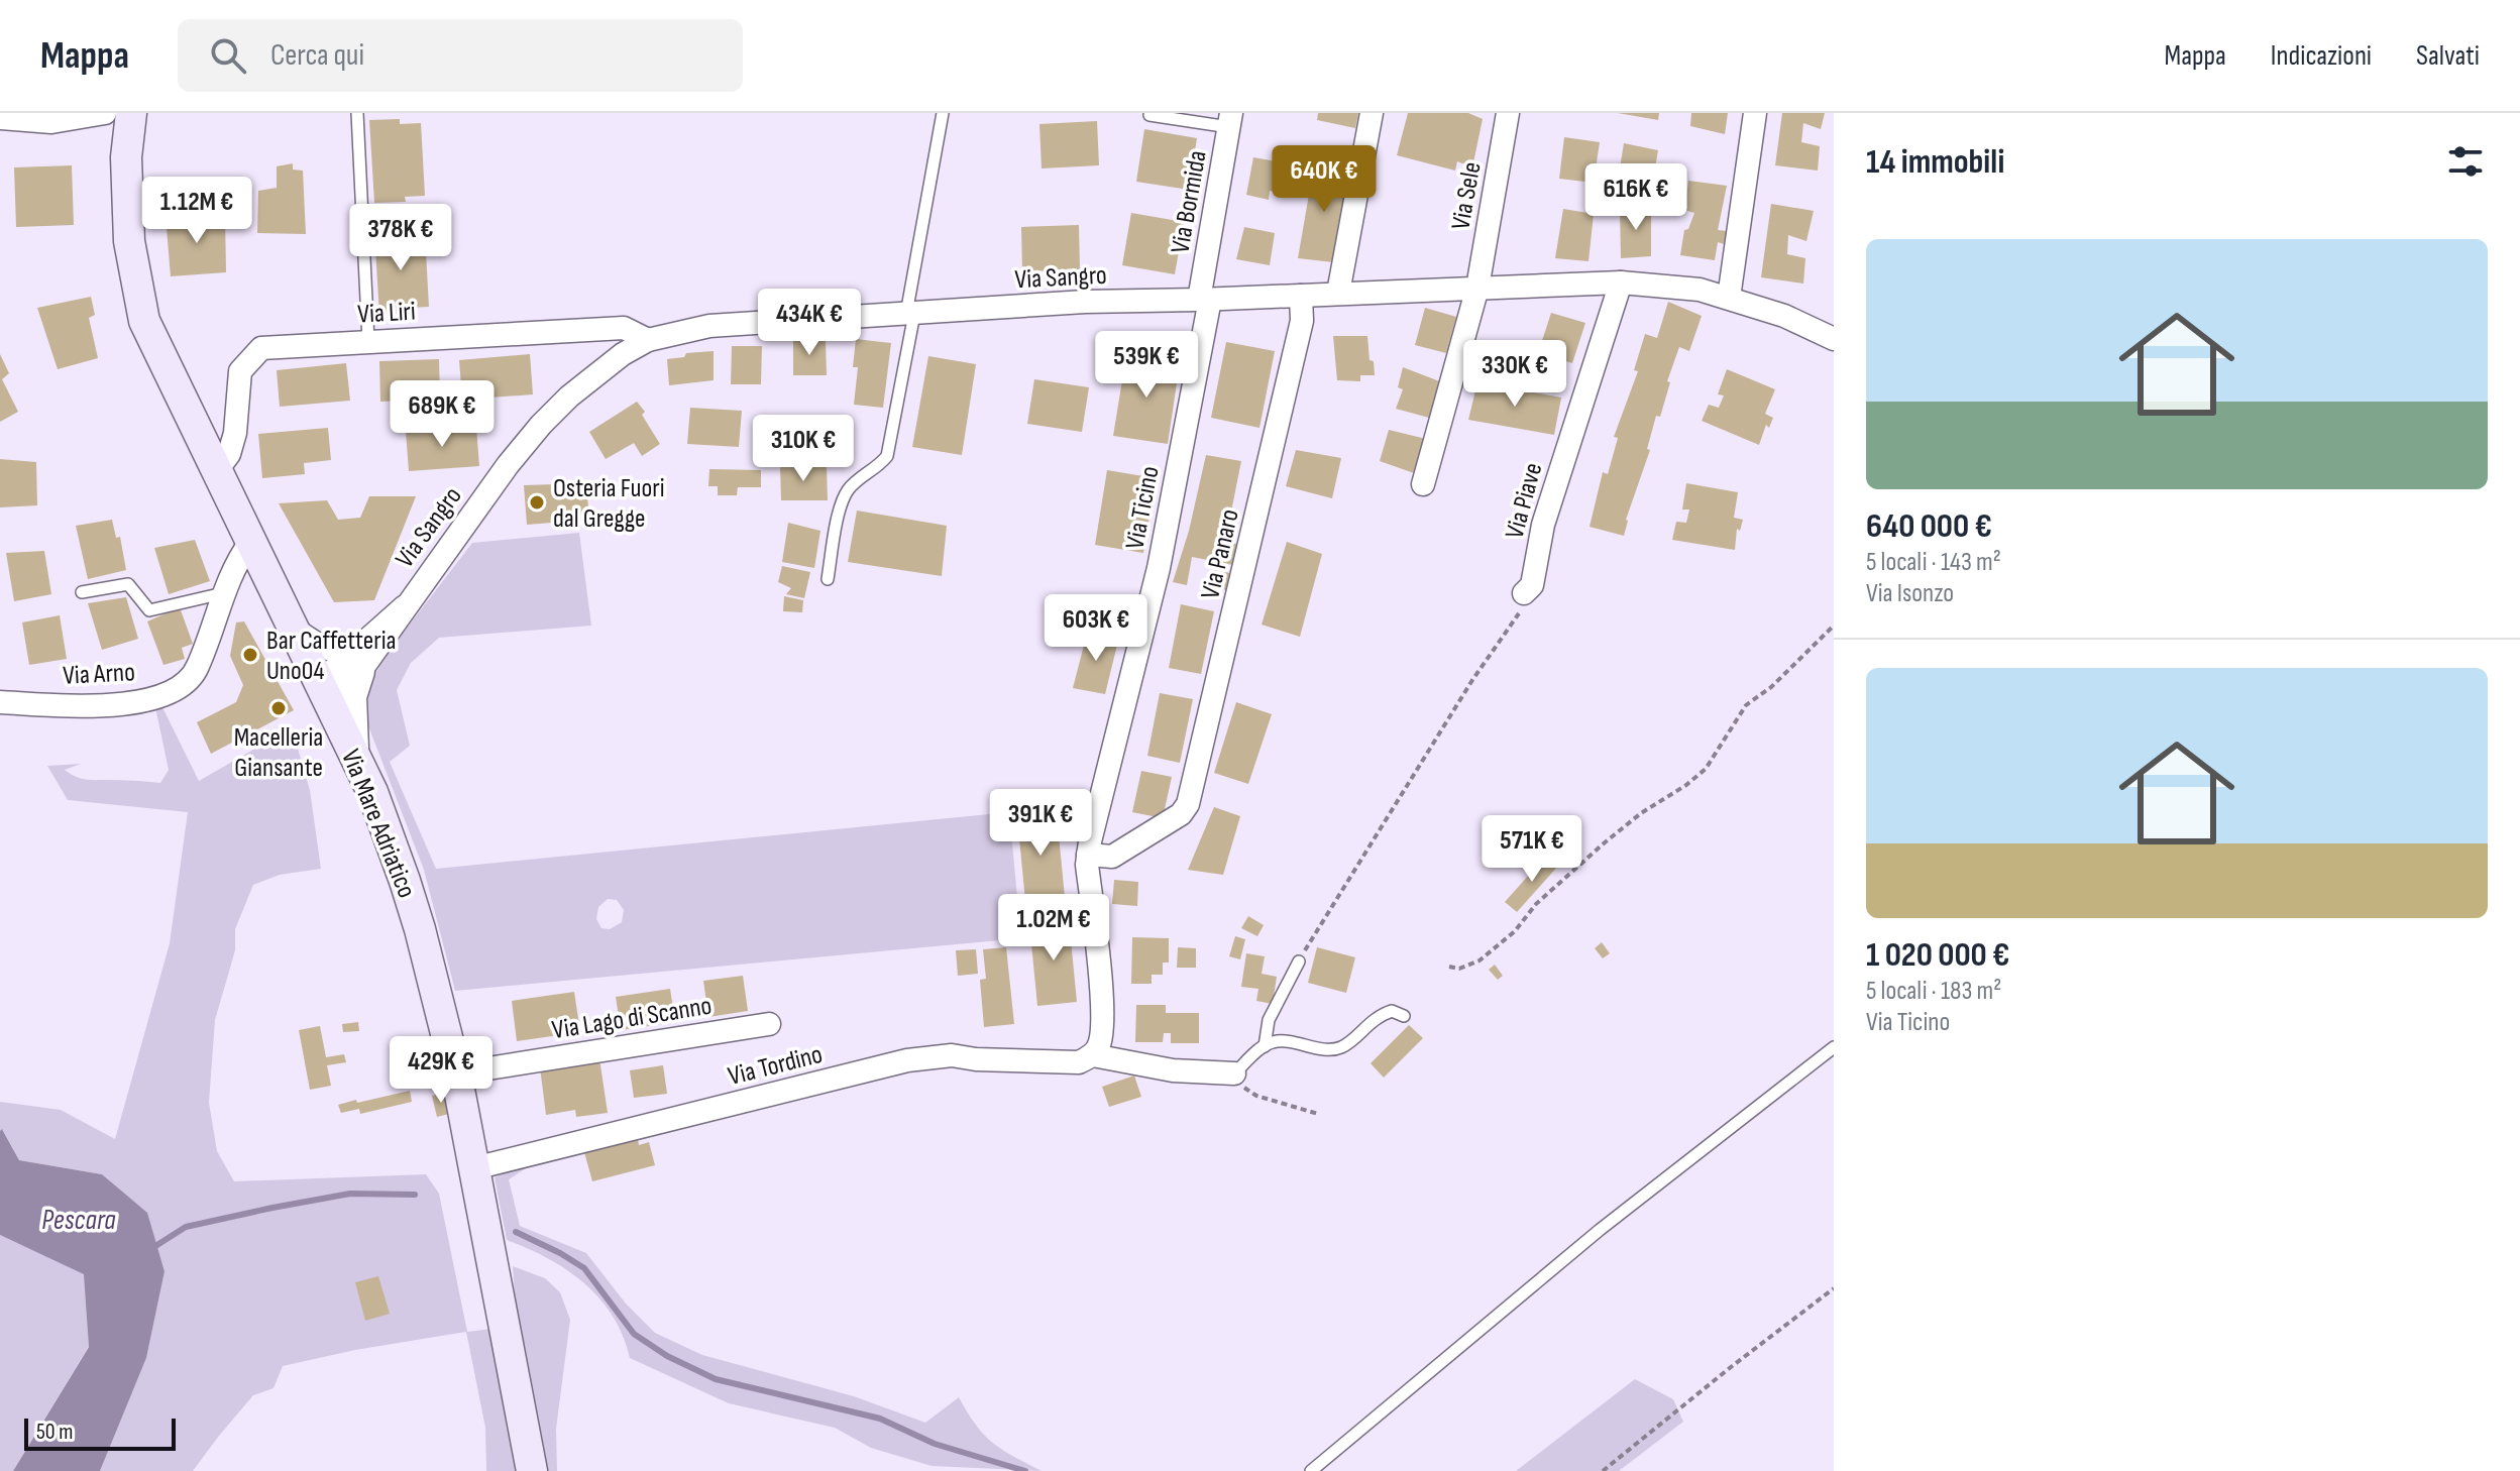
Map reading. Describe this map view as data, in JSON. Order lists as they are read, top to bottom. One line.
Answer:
{"streets":{"main road":["Via Mare Adriatico"],"street":["Via Sele","Via Bormida","Via Sangro","Via Liri","Via Piave","Via Ticino","Via Panaro","Via Arno","Via Lago di Scanno","Via Tordino"]},"crossings":[["Via Sele","Via Sangro"],["Via Bormida","Via Sangro"],["Via Bormida","Via Ticino"],["Via Sangro","Via Liri"],["Via Sangro","Via Piave"],["Via Sangro","Via Ticino"],["Via Sangro","Via Panaro"],["Via Sangro","Via Mare Adriatico"],["Via Liri","Via Mare Adriatico"],["Via Ticino","Via Panaro"],["Via Ticino","Via Tordino"],["Via Arno","Via Mare Adriatico"],["Via Mare Adriatico","Via Lago di Scanno"],["Via Mare Adriatico","Via Tordino"]],"water":["Pescara"],"places":["Osteria Fuori dal Gregge","Bar Caffetteria Uno04","Macelleria Giansante"],"scale_bar":"50 m","page":{"header":"Mappa","search":"Cerca qui","nav":["Mappa","Indicazioni","Salvati"],"heading":"14 immobili","price":["640K €","616K €","1.12M €","378K €","434K €","539K €","330K €","689K €","310K €","603K €","391K €","571K €","1.02M €","429K €"],"list":[{"name":"640 000 €","note":"5 locali · 143 m² · Via Isonzo"},{"name":"1 020 000 €","note":"5 locali · 183 m² · Via Ticino"}],"scale":"50 m"}}
